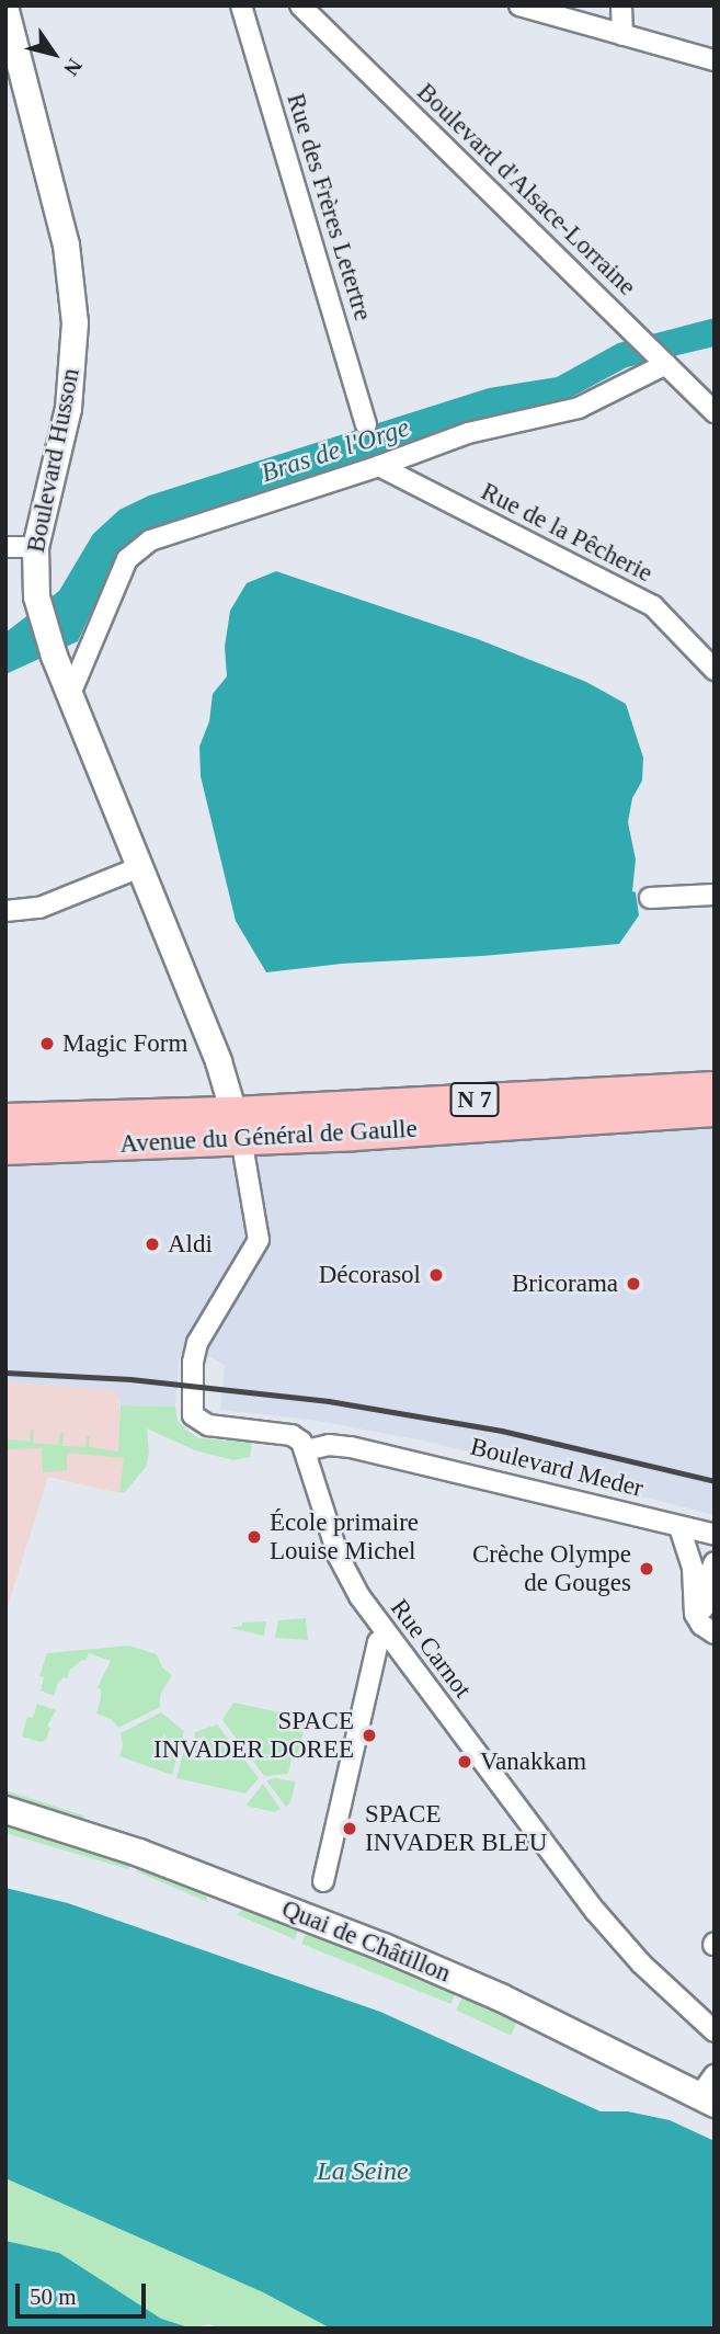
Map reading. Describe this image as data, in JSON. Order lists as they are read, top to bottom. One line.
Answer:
{"streets":{"main road":["N 7","Avenue du Général de Gaulle","Quai de Châtillon"],"street":["Boulevard d'Alsace-Lorraine","Rue des Frères Letertre","Boulevard Husson","Rue de la Pêcherie","Boulevard Meder","Rue Carnot"]},"crossings":[["Boulevard Husson","Avenue du Général de Gaulle"],["Boulevard Meder","Rue Carnot"]],"water":["Bras de l'Orge","La Seine"],"places":["Magic Form","Aldi","Décorasol","Bricorama","École primaire Louise Michel","Crèche Olympe de Gouges","SPACE INVADER DOREE","Vanakkam","SPACE INVADER BLEU"],"scale_bar":"50 m","north":"bottom right"}
